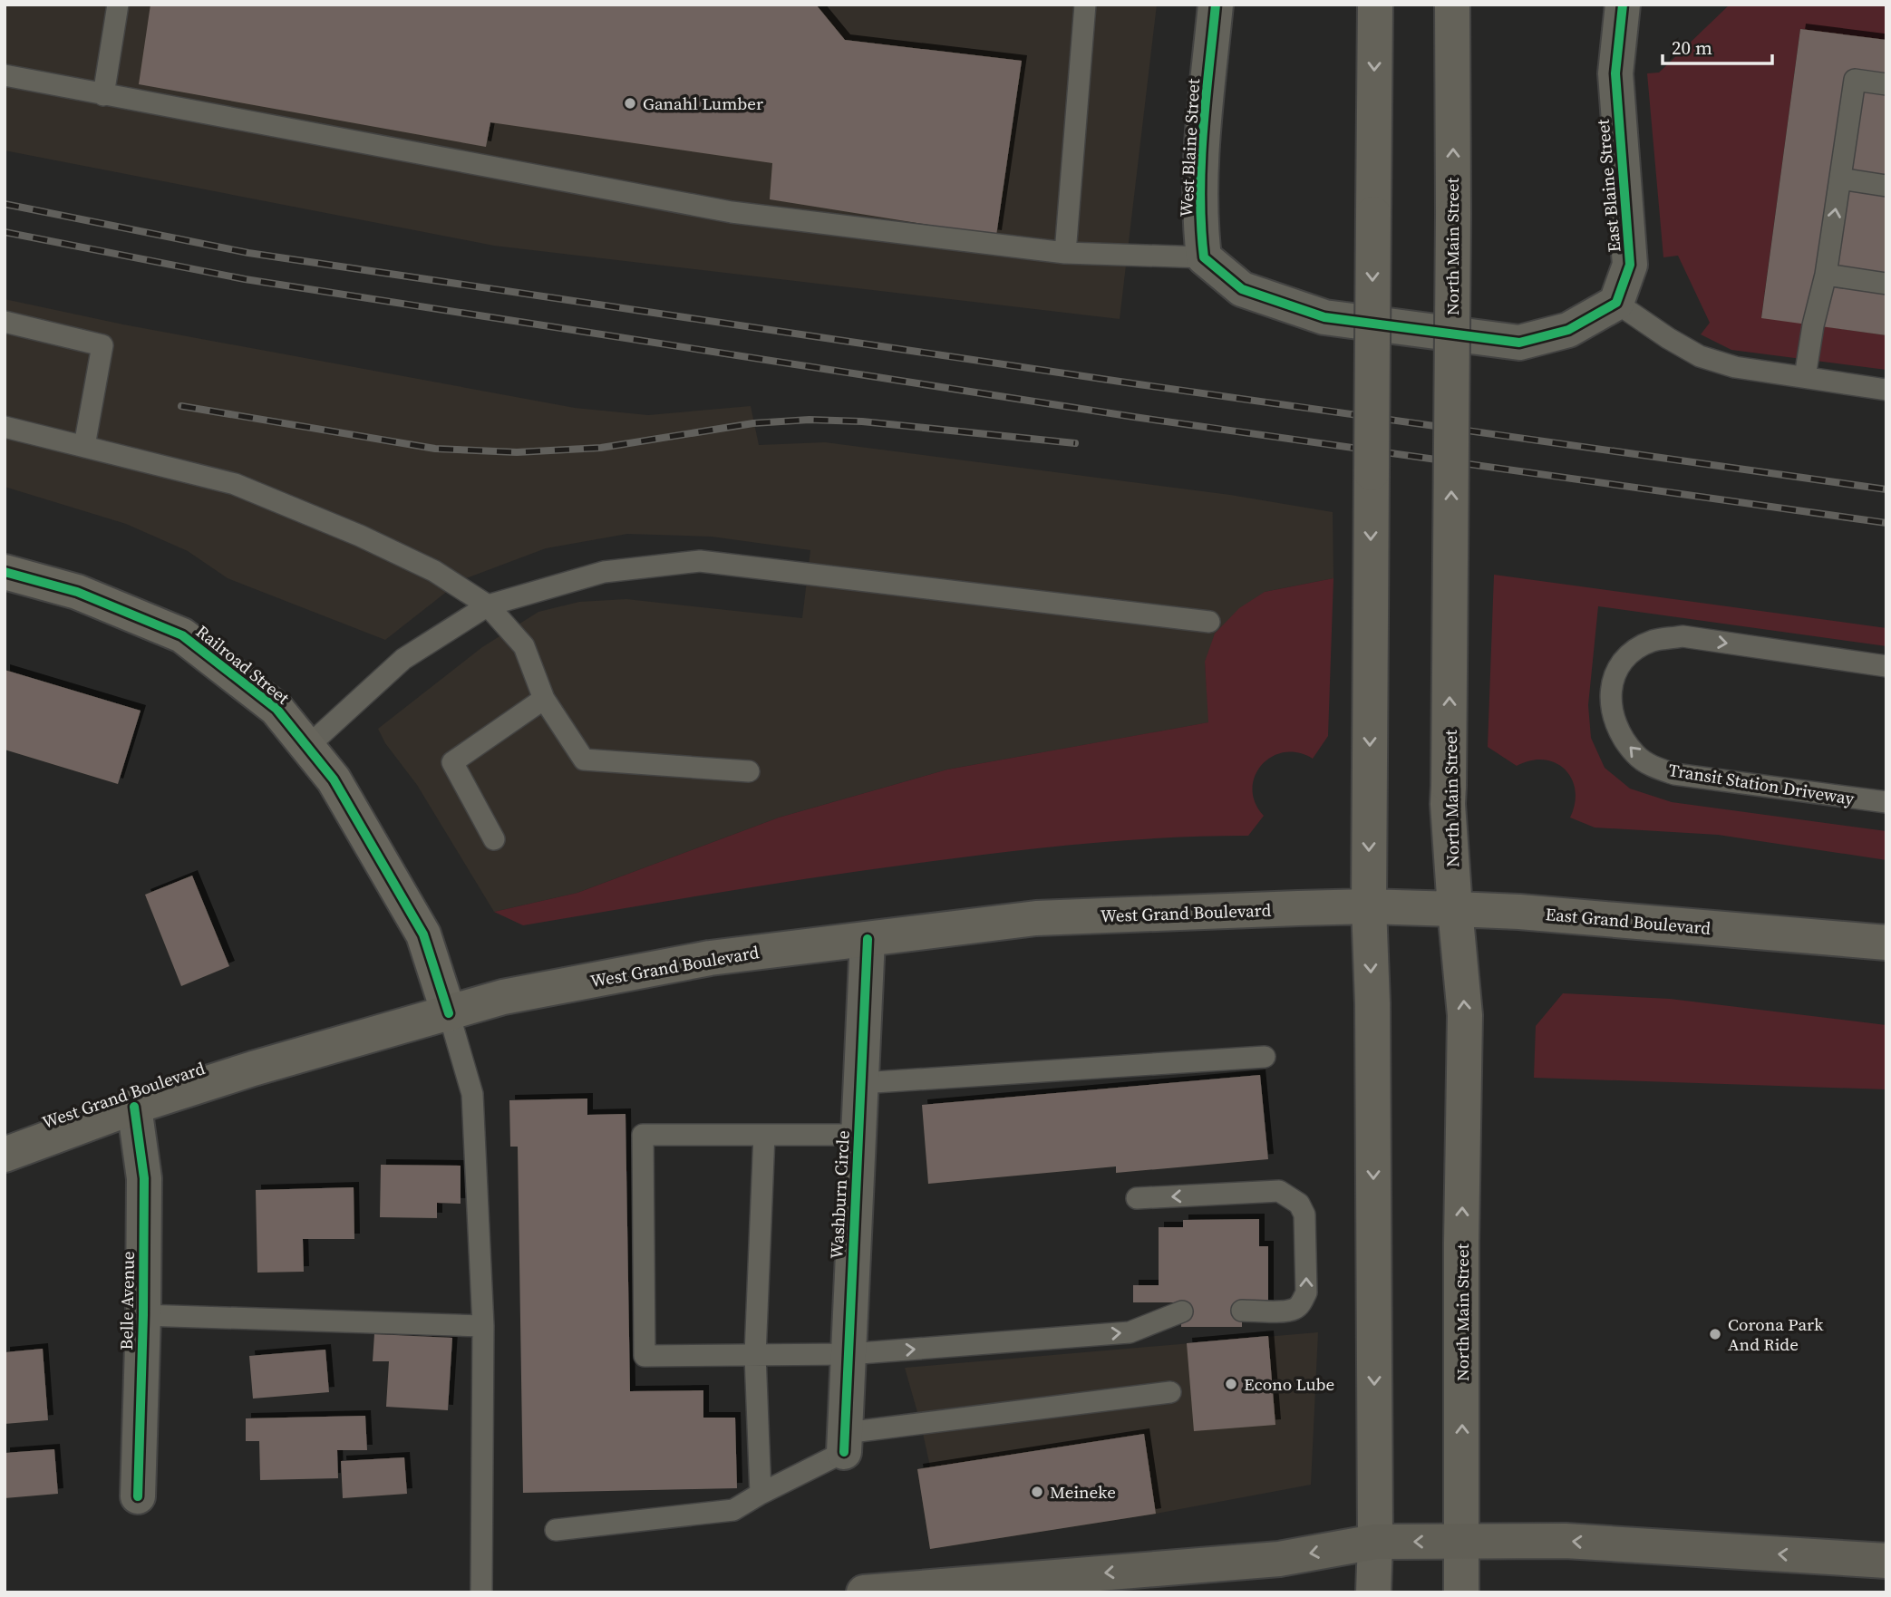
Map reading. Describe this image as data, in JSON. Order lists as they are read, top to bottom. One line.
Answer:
{"streets":{"main road":["North Main Street","Railroad Street","West Grand Boulevard","East Grand Boulevard"],"street":["West Blaine Street","East Blaine Street","Washburn Circle","Belle Avenue"],"lane":["Transit Station Driveway"]},"crossings":[["North Main Street","East Grand Boulevard"],["Railroad Street","West Grand Boulevard"],["West Grand Boulevard","East Grand Boulevard"],["West Grand Boulevard","Washburn Circle"],["West Grand Boulevard","Belle Avenue"]],"places":["Ganahl Lumber","Corona Park And Ride","Econo Lube","Meineke"],"scale_bar":"20 m"}
